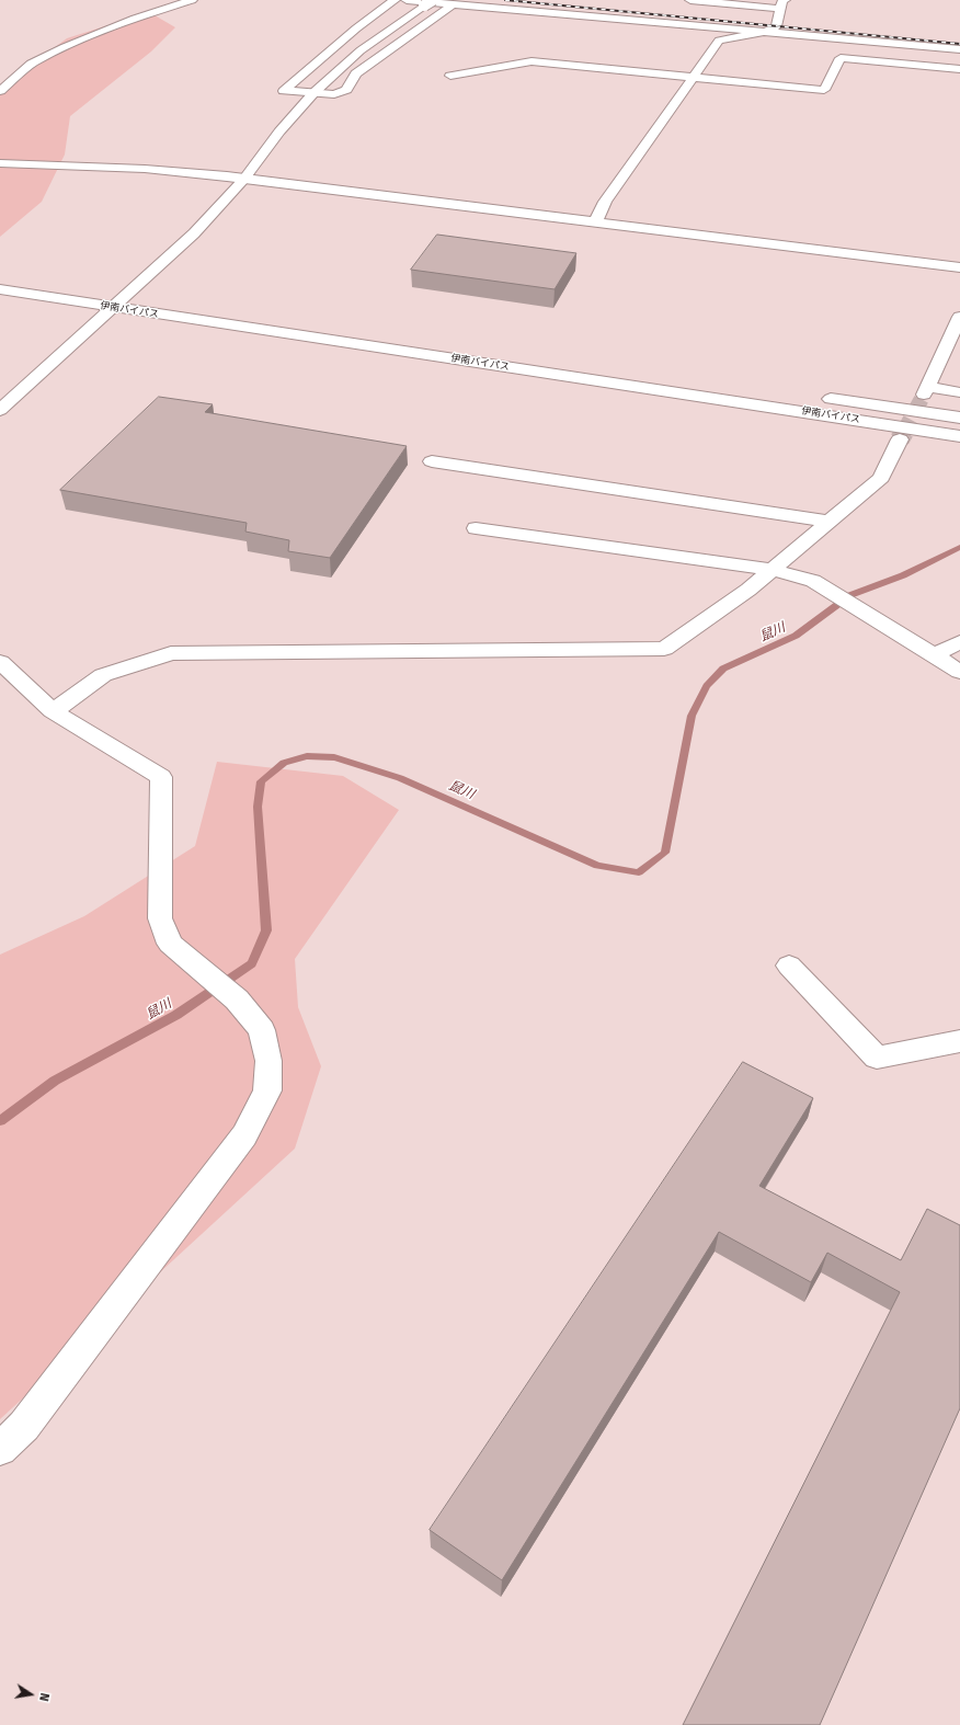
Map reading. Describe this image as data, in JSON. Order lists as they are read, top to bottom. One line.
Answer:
{"streets":{"main road":["伊南バイパス"]},"water":["鼠川"],"north":"right"}
